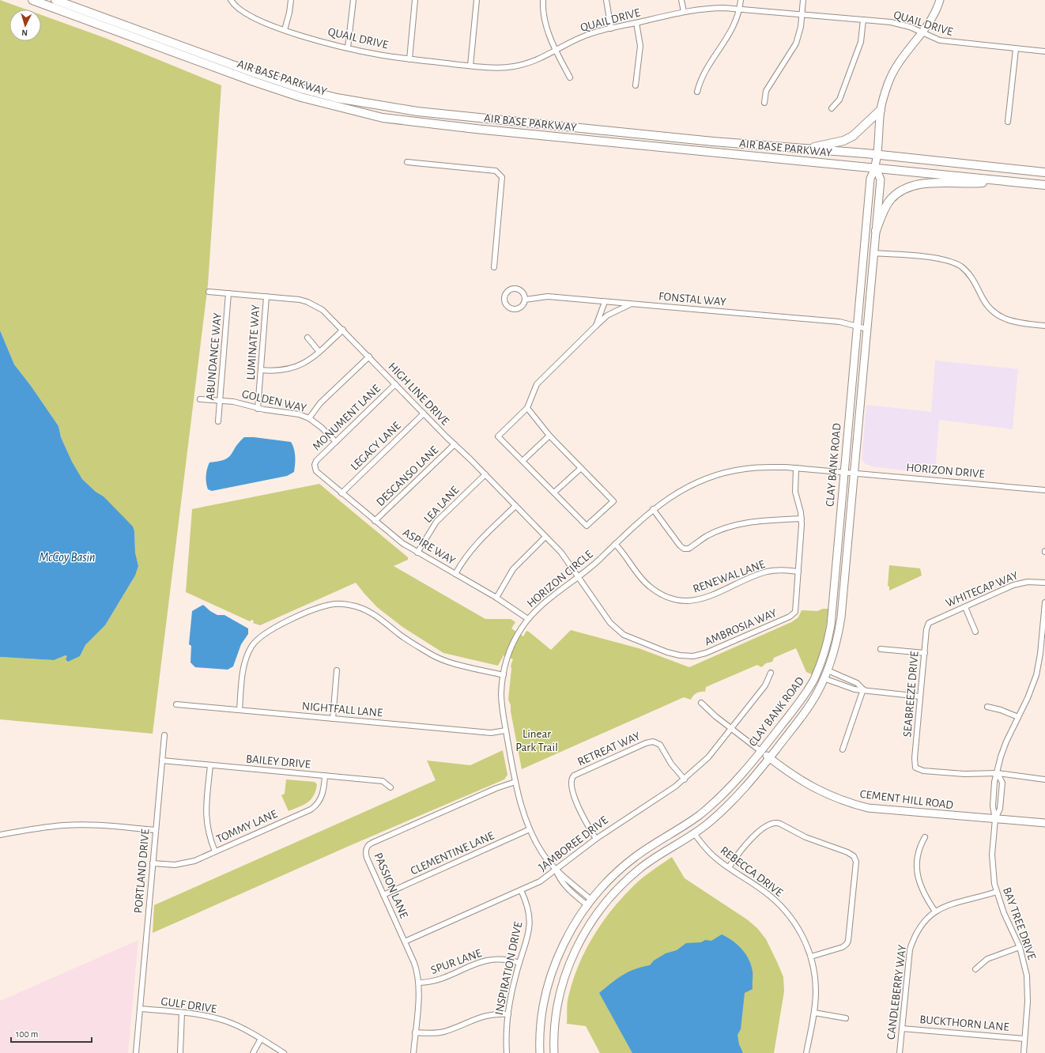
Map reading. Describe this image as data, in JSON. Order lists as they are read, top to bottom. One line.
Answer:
{"streets":{"main road":["AIR BASE PARKWAY"],"street":["QUAIL DRIVE","FONSTAL WAY","LUMINATE WAY","ABUNDANCE WAY","HIGH LINE DRIVE","GOLDEN WAY","MONUMENT LANE","LEGACY LANE","CLAY BANK ROAD","HORIZON DRIVE","DESCANSO LANE","LEA LANE","ASPIRE WAY","RENEWAL LANE","HORIZON CIRCLE","WHITECAP WAY","AMBROSIA WAY","SEABREEZE DRIVE","NIGHTFALL LANE","RETREAT WAY","BAILEY DRIVE","CEMENT HILL ROAD","TOMMY LANE","JAMBOREE DRIVE","CLEMENTINE LANE","PORTLAND DRIVE","REBECCA DRIVE","PASSION LANE","BAY TREE DRIVE","SPUR LANE","INSPIRATION DRIVE","CANDLEBERRY WAY","GULF DRIVE","BUCKTHORN LANE"]},"crossings":[["QUAIL DRIVE","CLAY BANK ROAD"],["AIR BASE PARKWAY","CLAY BANK ROAD"],["FONSTAL WAY","CLAY BANK ROAD"],["LUMINATE WAY","HIGH LINE DRIVE"],["LUMINATE WAY","GOLDEN WAY"],["ABUNDANCE WAY","HIGH LINE DRIVE"],["ABUNDANCE WAY","GOLDEN WAY"],["HIGH LINE DRIVE","MONUMENT LANE"],["HIGH LINE DRIVE","LEGACY LANE"],["HIGH LINE DRIVE","DESCANSO LANE"],["HIGH LINE DRIVE","LEA LANE"],["HIGH LINE DRIVE","HORIZON CIRCLE"],["HIGH LINE DRIVE","AMBROSIA WAY"],["GOLDEN WAY","MONUMENT LANE"],["MONUMENT LANE","ASPIRE WAY"],["LEGACY LANE","ASPIRE WAY"],["CLAY BANK ROAD","HORIZON DRIVE"],["CLAY BANK ROAD","HORIZON CIRCLE"],["CLAY BANK ROAD","CEMENT HILL ROAD"],["CLAY BANK ROAD","REBECCA DRIVE"],["HORIZON DRIVE","HORIZON CIRCLE"],["DESCANSO LANE","ASPIRE WAY"],["LEA LANE","ASPIRE WAY"],["ASPIRE WAY","HORIZON CIRCLE"],["RENEWAL LANE","HORIZON CIRCLE"],["RENEWAL LANE","AMBROSIA WAY"],["HORIZON CIRCLE","AMBROSIA WAY"],["HORIZON CIRCLE","NIGHTFALL LANE"],["HORIZON CIRCLE","JAMBOREE DRIVE"],["HORIZON CIRCLE","CLEMENTINE LANE"],["HORIZON CIRCLE","PASSION LANE"],["WHITECAP WAY","SEABREEZE DRIVE"],["SEABREEZE DRIVE","BAY TREE DRIVE"],["RETREAT WAY","JAMBOREE DRIVE"],["BAILEY DRIVE","TOMMY LANE"],["BAILEY DRIVE","PORTLAND DRIVE"],["CEMENT HILL ROAD","BAY TREE DRIVE"],["TOMMY LANE","PORTLAND DRIVE"],["JAMBOREE DRIVE","PASSION LANE"],["JAMBOREE DRIVE","INSPIRATION DRIVE"],["CLEMENTINE LANE","PASSION LANE"],["PORTLAND DRIVE","GULF DRIVE"],["PASSION LANE","SPUR LANE"],["BAY TREE DRIVE","CANDLEBERRY WAY"],["BAY TREE DRIVE","BUCKTHORN LANE"],["SPUR LANE","INSPIRATION DRIVE"],["CANDLEBERRY WAY","BUCKTHORN LANE"]],"water":["McCoy Basin"],"parks":["Linear Park Trail"],"scale_bar":"100 m","north":"bottom"}
